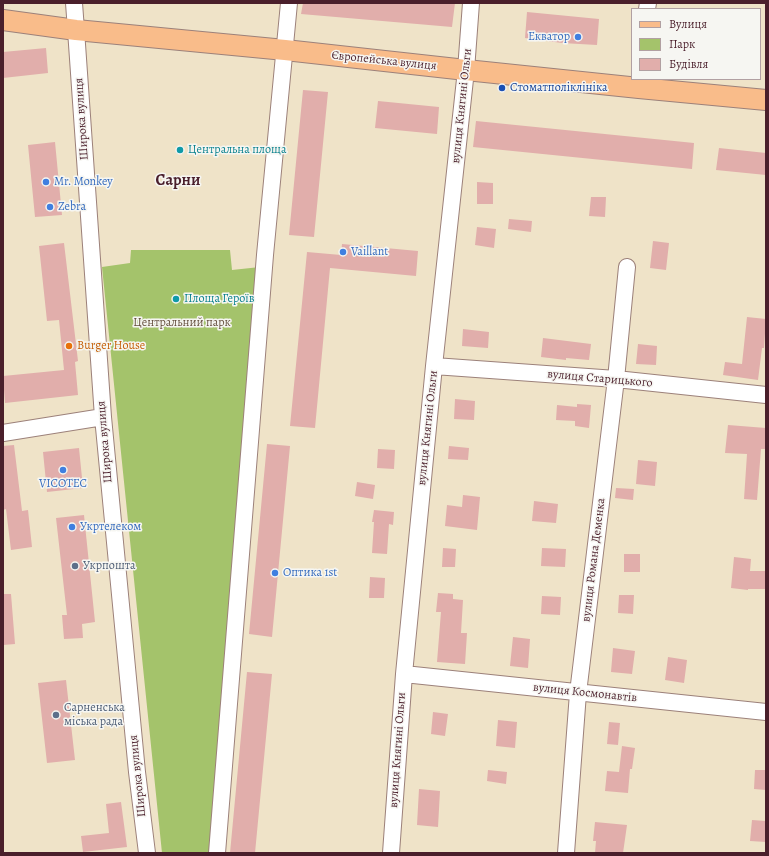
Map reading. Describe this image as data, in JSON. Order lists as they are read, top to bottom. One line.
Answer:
{"streets":{"main road":["Європейська вулиця"],"street":["вулиця Княгині Ольги","Широка вулиця","вулиця Старицького","вулиця Романа Деменка","вулиця Космонавтів"]},"crossings":[["Європейська вулиця","вулиця Княгині Ольги"],["Європейська вулиця","Широка вулиця"],["вулиця Княгині Ольги","вулиця Старицького"],["вулиця Княгині Ольги","вулиця Космонавтів"],["вулиця Старицького","вулиця Романа Деменка"],["вулиця Романа Деменка","вулиця Космонавтів"]],"districts":["Сарни"],"parks":["Центральний парк"],"places":["Екватор","Стоматполіклініка","Центральна площа","Mr. Monkey","Zebra","Vaillant","Площа Героїв","Burger House","VICOTEC","Укртелеком","Укрпошта","Оптика 1st","Сарненська міська рада"],"legend":["Вулиця","Парк","Будівля"]}
